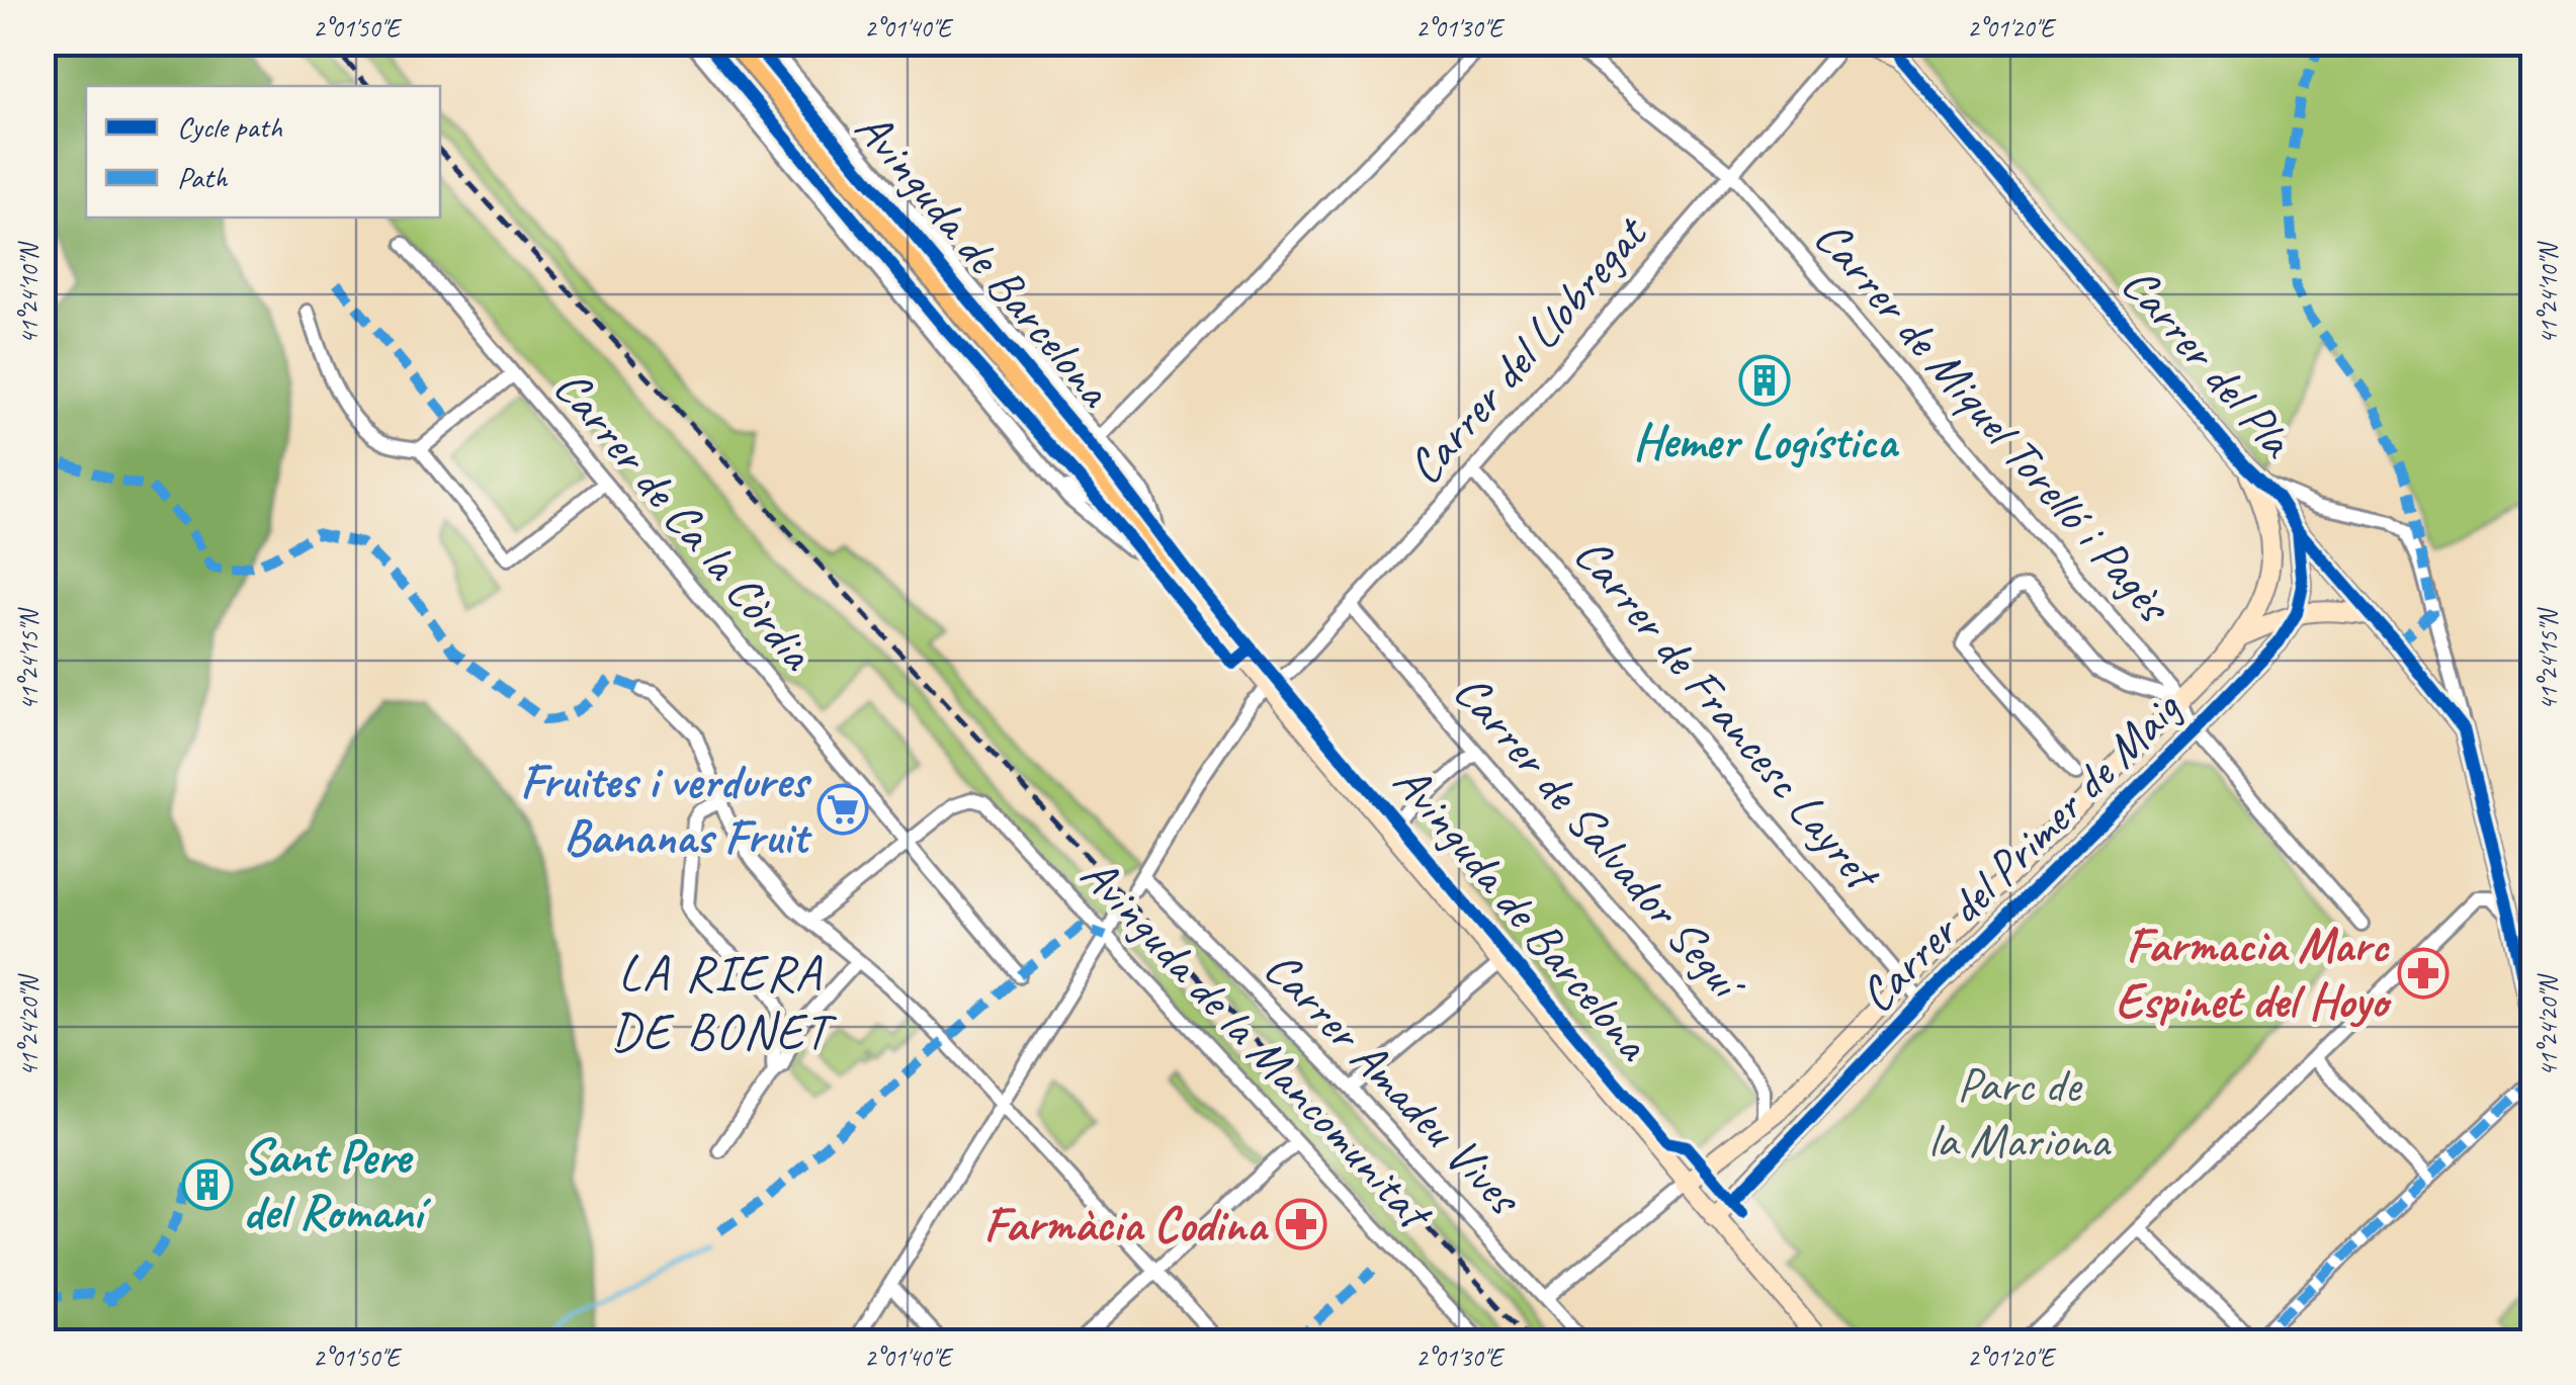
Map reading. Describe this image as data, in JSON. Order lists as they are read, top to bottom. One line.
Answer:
{"streets":{"main road":["Avinguda de Barcelona"],"street":["Carrer del Llobregat","Carrer del Pla","Carrer de Miquel Torelló i Pagès","Carrer de Ca la Còrdia","Carrer de Francesc Layret","Carrer de Salvador Seguí","Carrer del Primer de Maig","Avinguda de la Mancomunitat","Carrer Amadeu Vives"]},"crossings":[["Avinguda de Barcelona","Carrer del Llobregat"],["Avinguda de Barcelona","Carrer del Primer de Maig"],["Carrer del Llobregat","Carrer del Pla"],["Carrer del Llobregat","Carrer de Miquel Torelló i Pagès"],["Carrer del Llobregat","Carrer de Francesc Layret"],["Carrer del Llobregat","Carrer de Salvador Seguí"],["Carrer del Llobregat","Carrer Amadeu Vives"],["Carrer del Pla","Carrer del Primer de Maig"],["Carrer de Miquel Torelló i Pagès","Carrer del Primer de Maig"],["Carrer de Ca la Còrdia","Avinguda de la Mancomunitat"],["Carrer de Francesc Layret","Carrer del Primer de Maig"],["Carrer de Salvador Seguí","Carrer del Primer de Maig"]],"districts":["LA RIERA DE BONET"],"parks":["Parc de la Mariona"],"places":{"building":["Hemer Logística","Sant Pere del Romaní"],"supermarket":["Fruites i verdures Bananas Fruit"],"pharmacy":["Farmacia Marc Espinet del Hoyo","Farmàcia Codina"]},"legend":["Cycle path","Path"],"coordinates":["2°01'50\"E","2°01'40\"E","2°01'30\"E","2°01'20\"E","41°24'10\"N","41°24'15\"N","41°24'20\"N"]}
